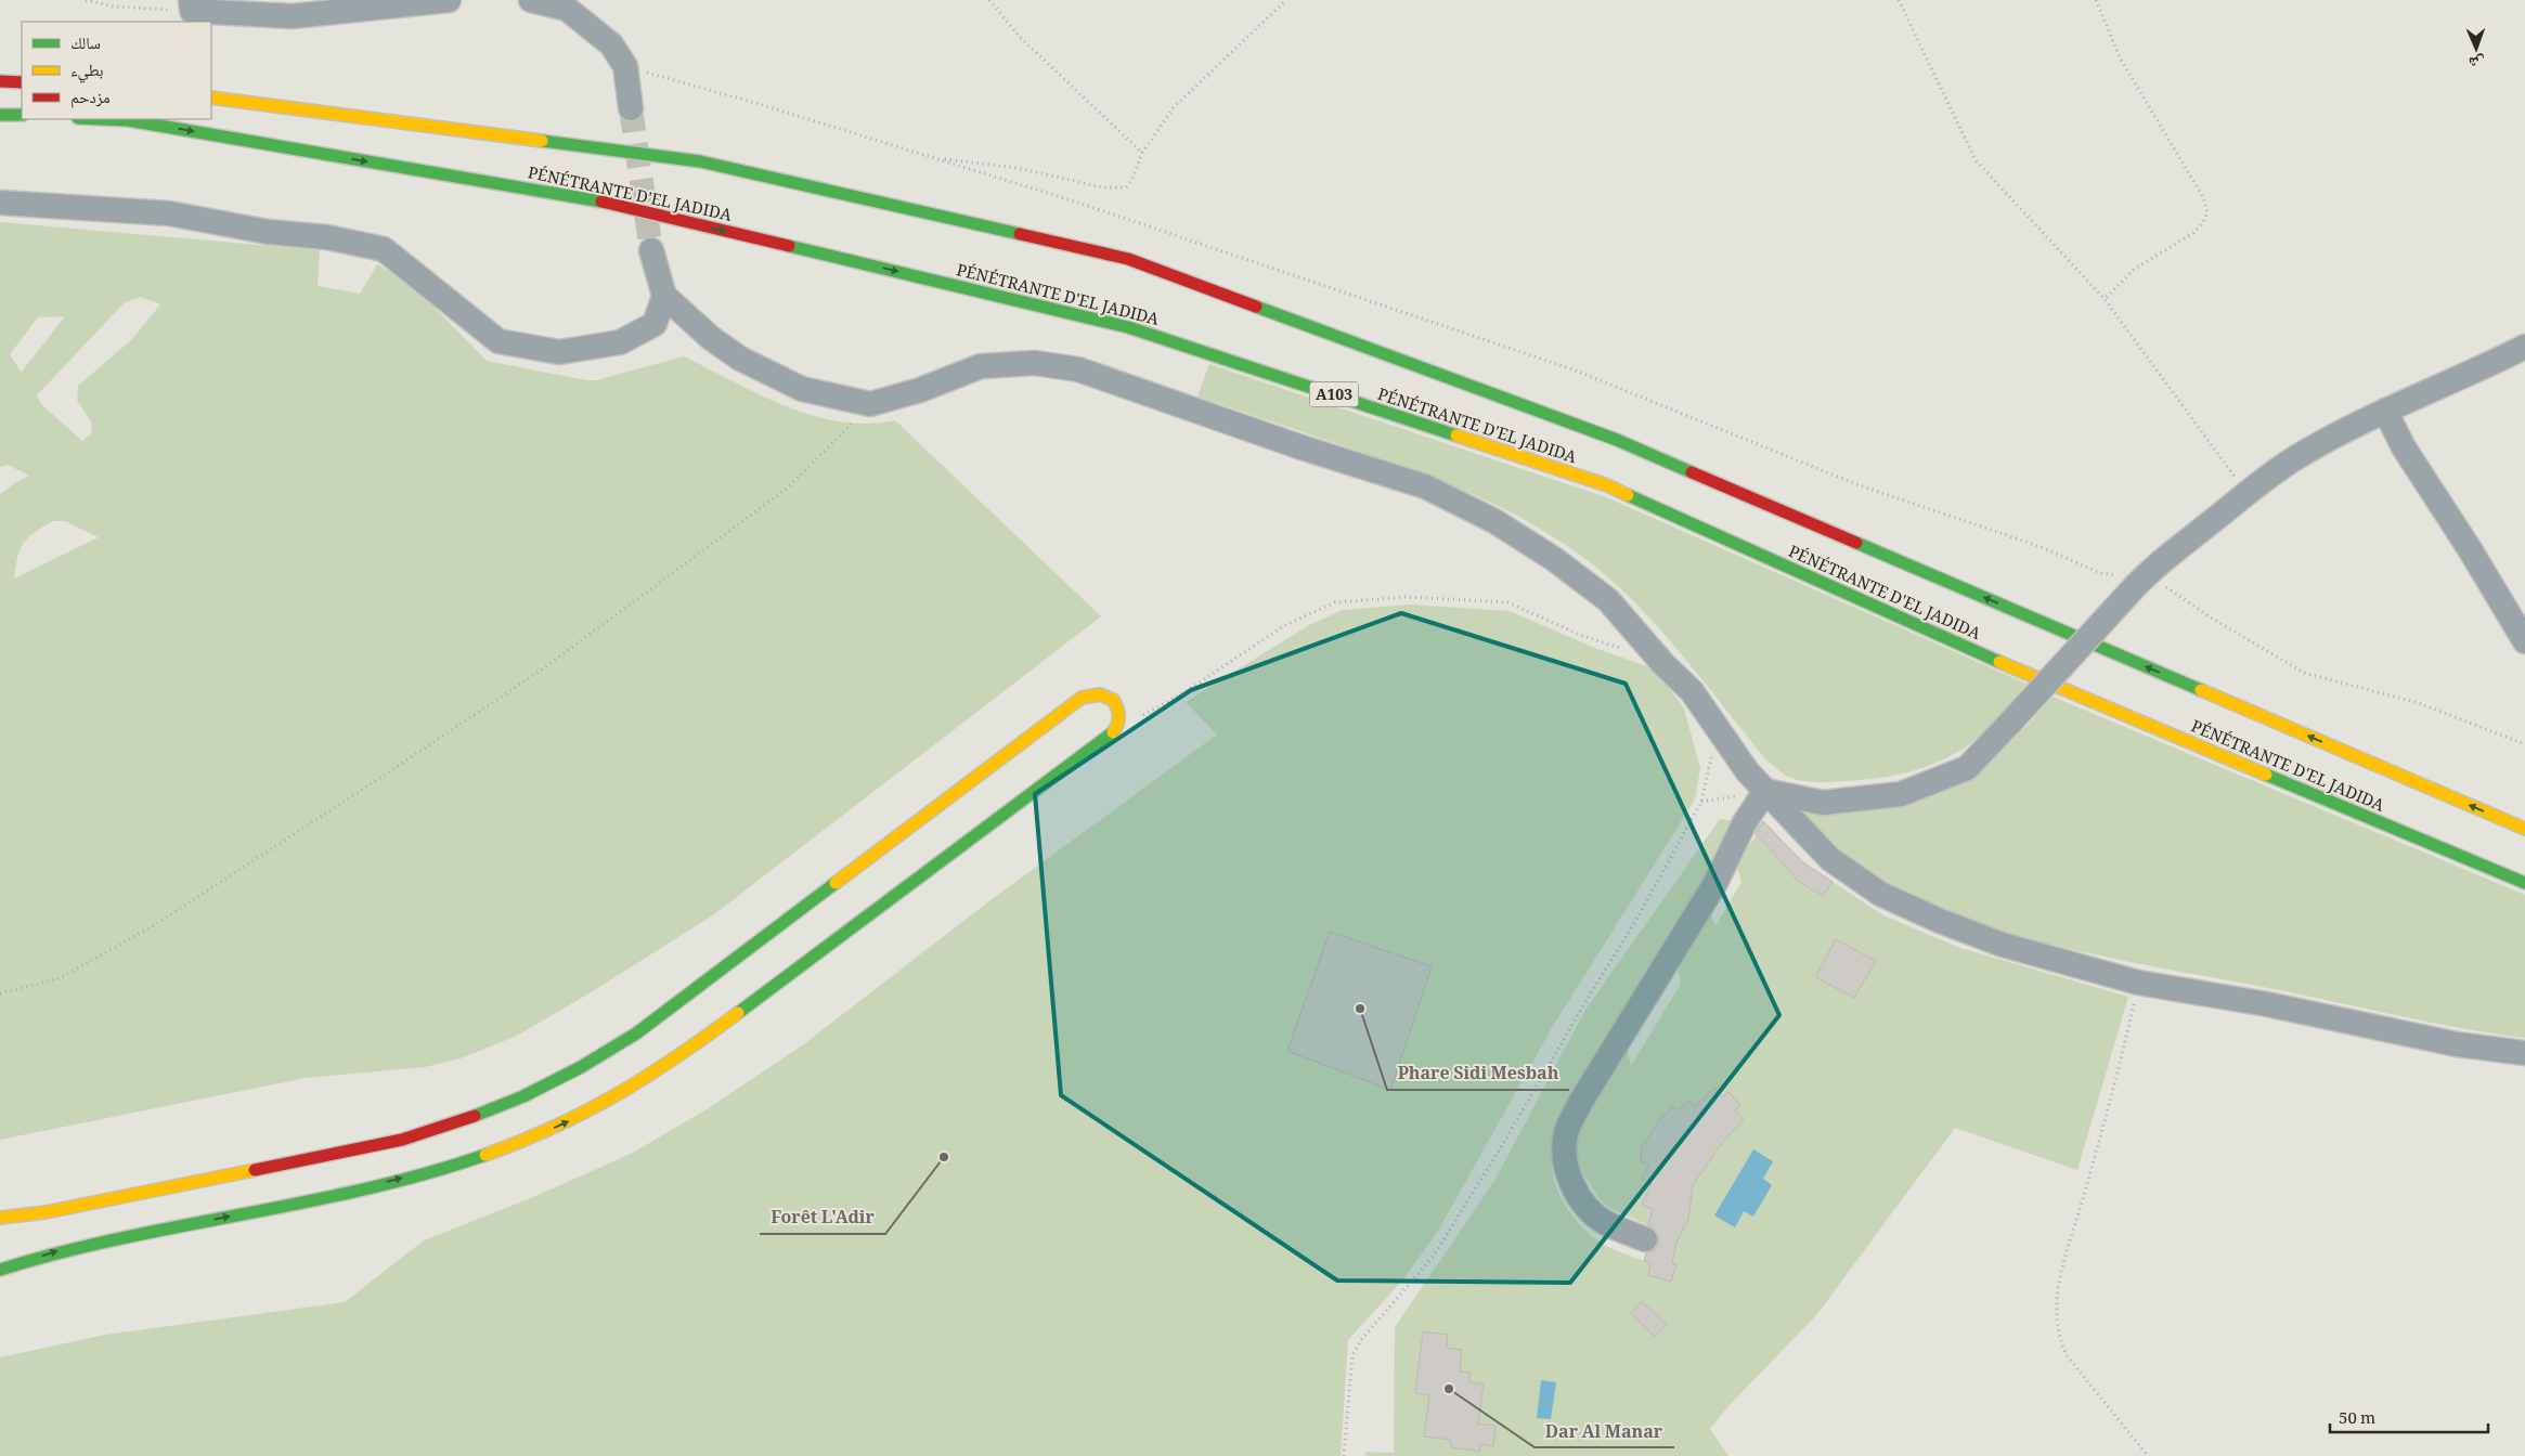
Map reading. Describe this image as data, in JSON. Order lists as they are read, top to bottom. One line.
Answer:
{"streets":{"main road":["PÉNÉTRANTE D'EL JADIDA","A103"]},"places":["Phare Sidi Mesbah","Forêt L'Adir","Dar Al Manar"],"legend":["سالك","بطيء","مزدحم"],"scale_bar":"50 m","north":"bottom"}
